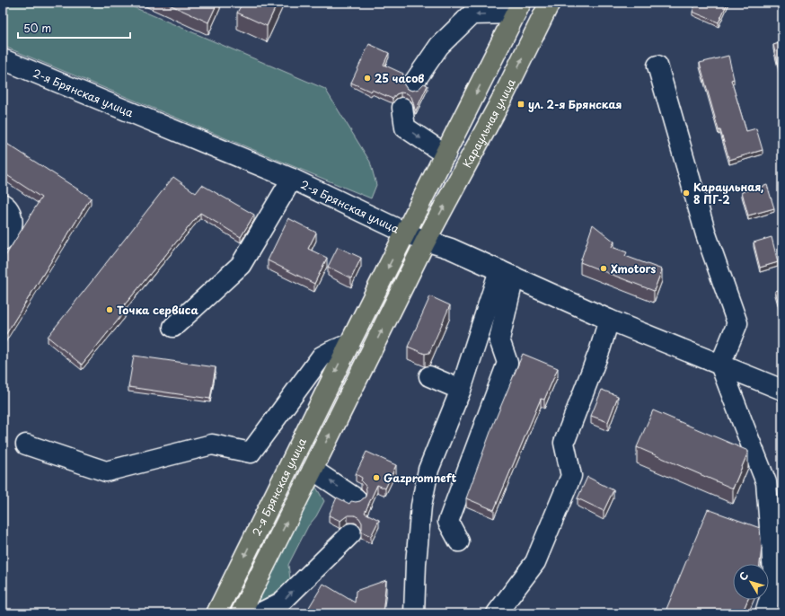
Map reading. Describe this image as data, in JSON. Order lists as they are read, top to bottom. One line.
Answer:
{"streets":{"main road":["2-я Брянская улица","Караульная улица"]},"crossings":[["2-я Брянская улица","Караульная улица"]],"places":{"other":["25 часов","Караульная, 8 ПГ-2","Xmotors","Точка сервиса","Gazpromneft"],"transit":["ул. 2-я Брянская"]},"scale_bar":"50 m","north":"top left"}
